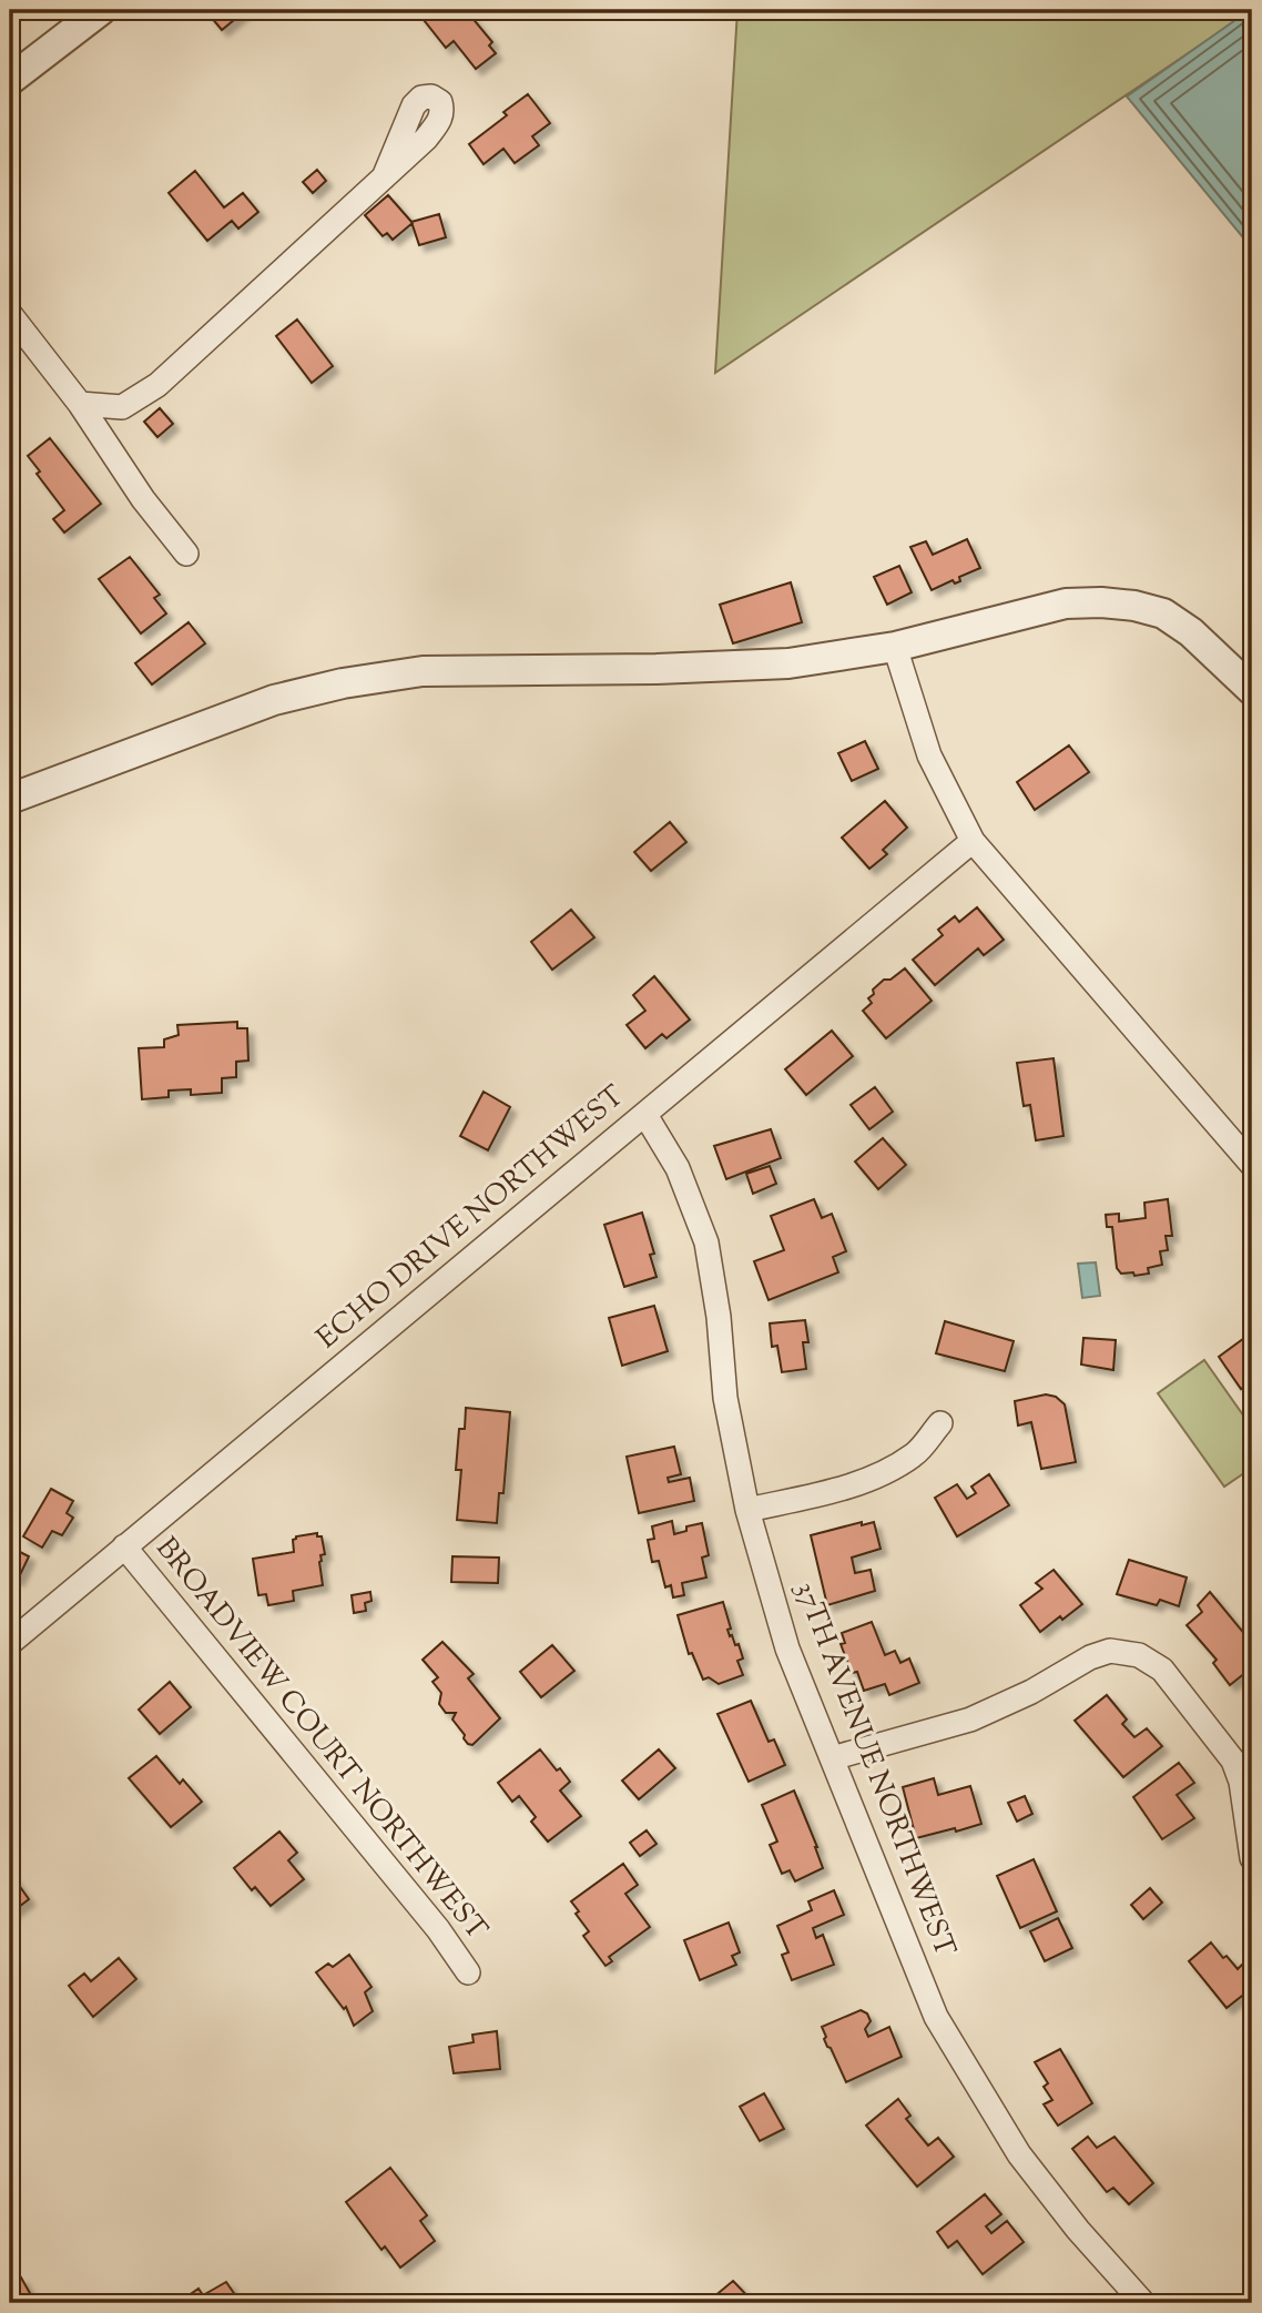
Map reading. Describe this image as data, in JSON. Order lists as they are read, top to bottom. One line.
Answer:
{"streets":{"street":["ECHO DRIVE NORTHWEST","BROADVIEW COURT NORTHWEST","37TH AVENUE NORTHWEST"]},"crossings":[["ECHO DRIVE NORTHWEST","BROADVIEW COURT NORTHWEST"],["ECHO DRIVE NORTHWEST","37TH AVENUE NORTHWEST"]]}
